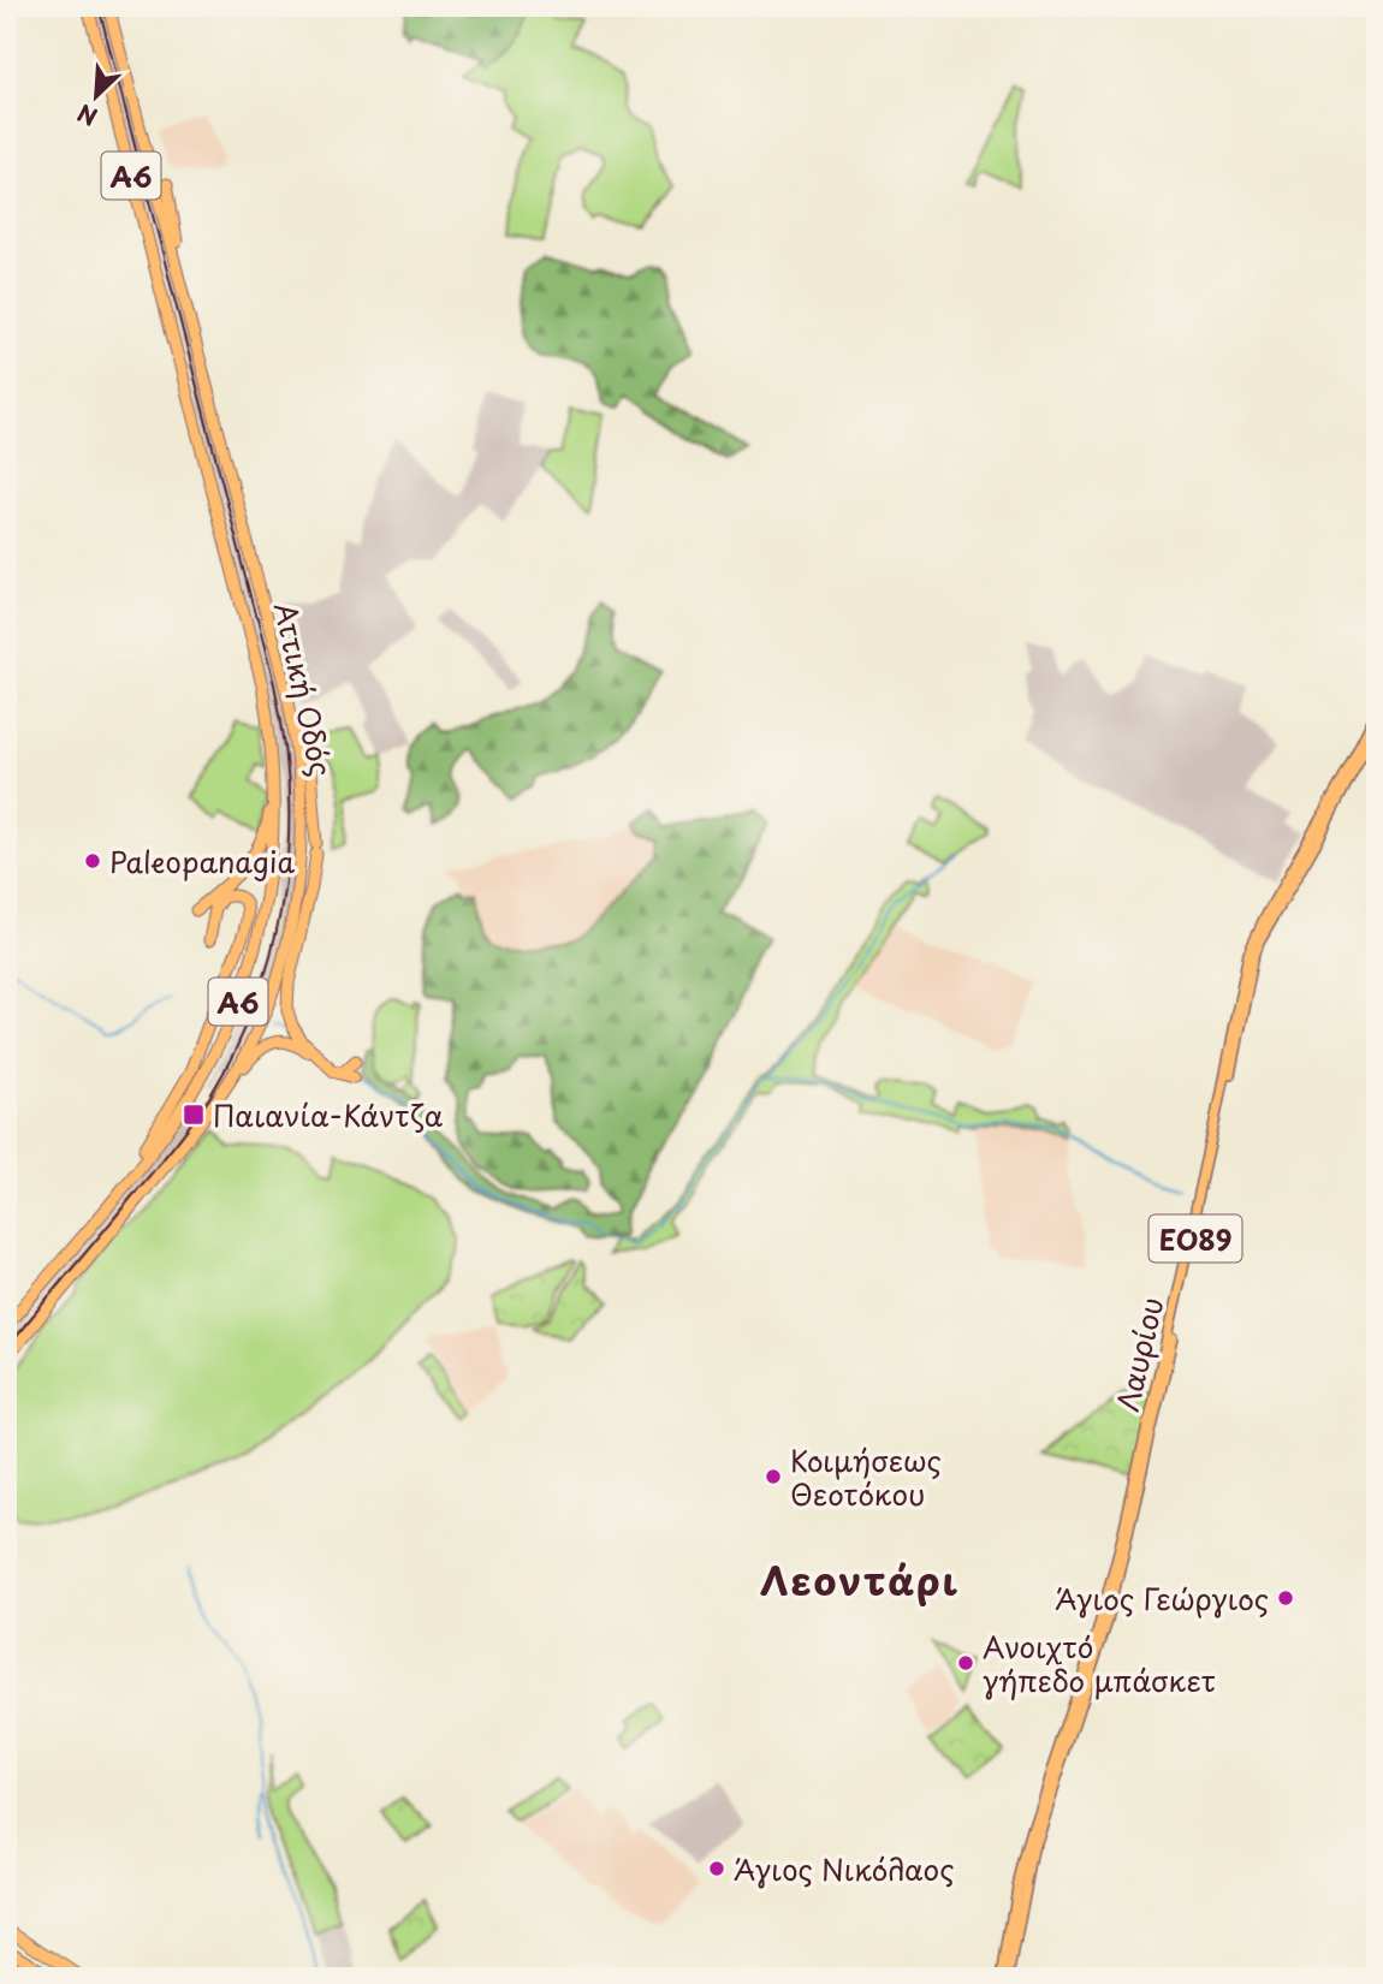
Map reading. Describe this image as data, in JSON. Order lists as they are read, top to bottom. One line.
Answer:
{"streets":{"highway":["Α6","Αττική Οδός"],"main road":["ΕΟ89","Λαυρίου"]},"districts":["Λεοντάρι"],"places":{"other":["Paleopanagia","Κοιμήσεως Θεοτόκου","Άγιος Γεώργιος","Ανοιχτό γήπεδο μπάσκετ","Άγιος Νικόλαος"],"transit":["Παιανία-Κάντζα"]},"north":"bottom left"}
